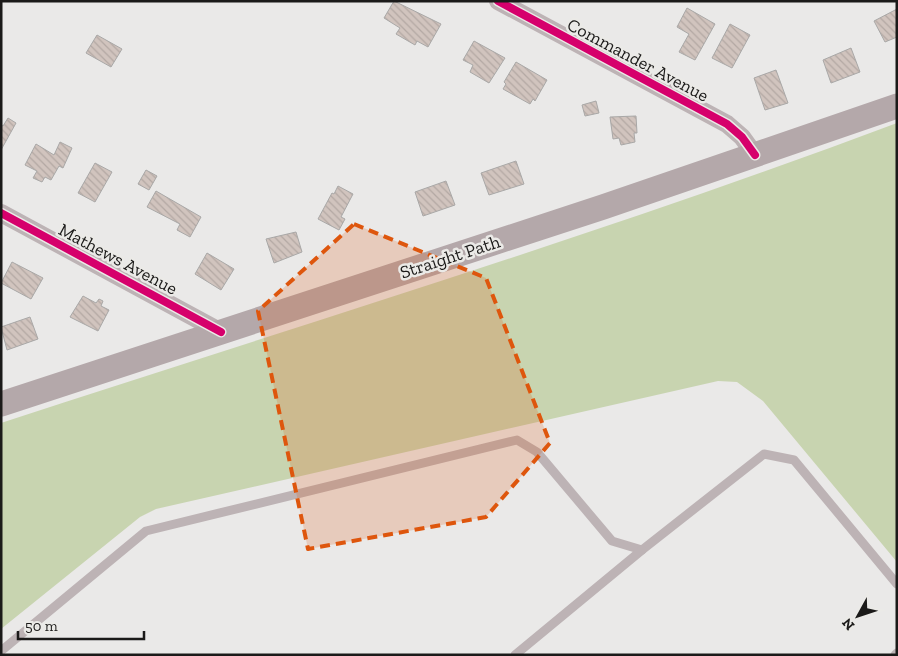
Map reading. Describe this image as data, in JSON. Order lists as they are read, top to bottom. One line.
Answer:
{"streets":{"main road":["Straight Path"],"street":["Commander Avenue","Mathews Avenue"]},"crossings":[["Commander Avenue","Straight Path"],["Straight Path","Mathews Avenue"]],"scale_bar":"50 m","north":"bottom left"}
